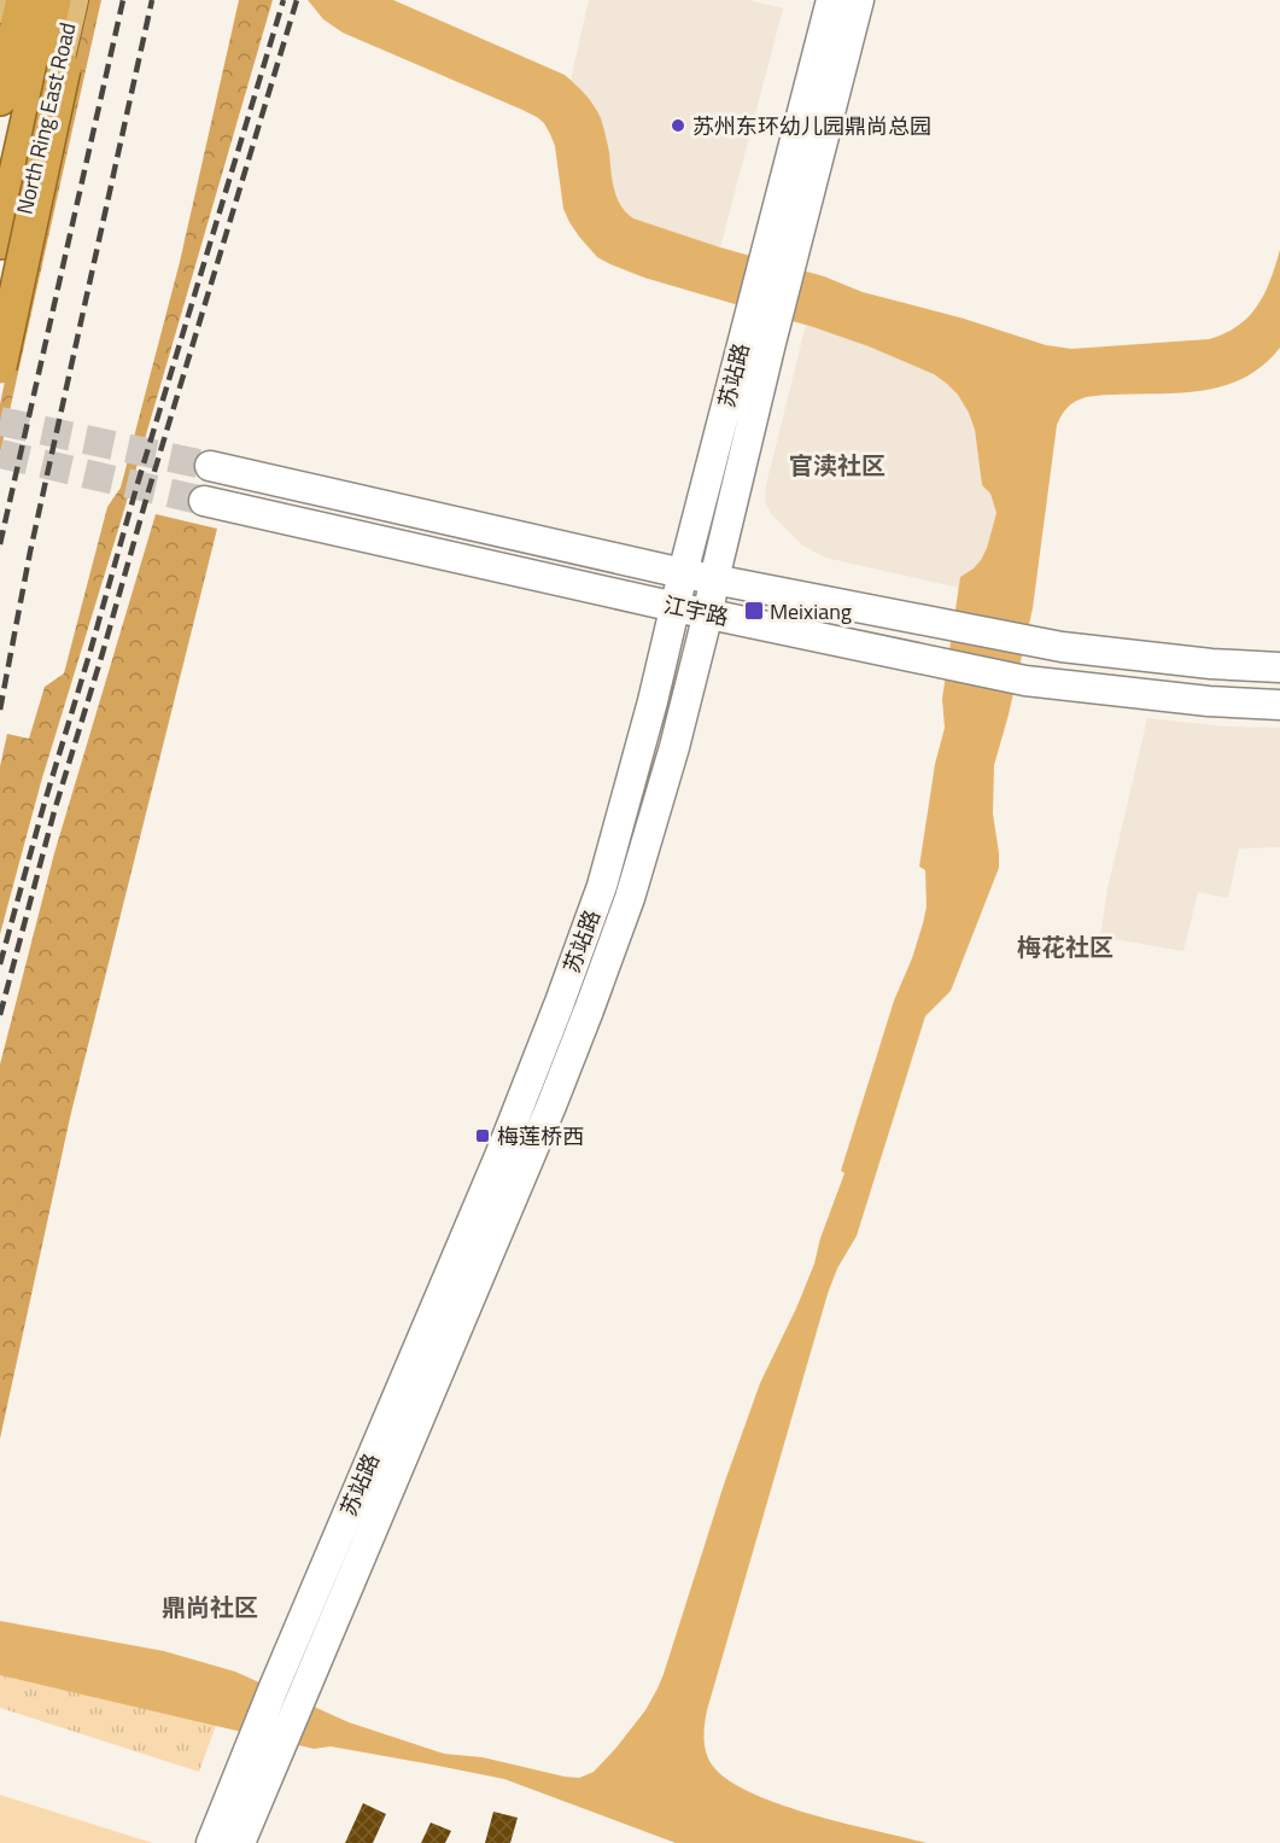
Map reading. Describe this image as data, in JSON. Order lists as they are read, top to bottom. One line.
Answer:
{"streets":{"main road":["North Ring East Road","苏站路","江宇路"]},"crossings":[["苏站路","江宇路"]],"districts":["官渎社区","梅花社区","鼎尚社区"],"places":{"other":["苏州东环幼儿园鼎尚总园"],"transit":["Meixiang","梅莲桥西"]}}
